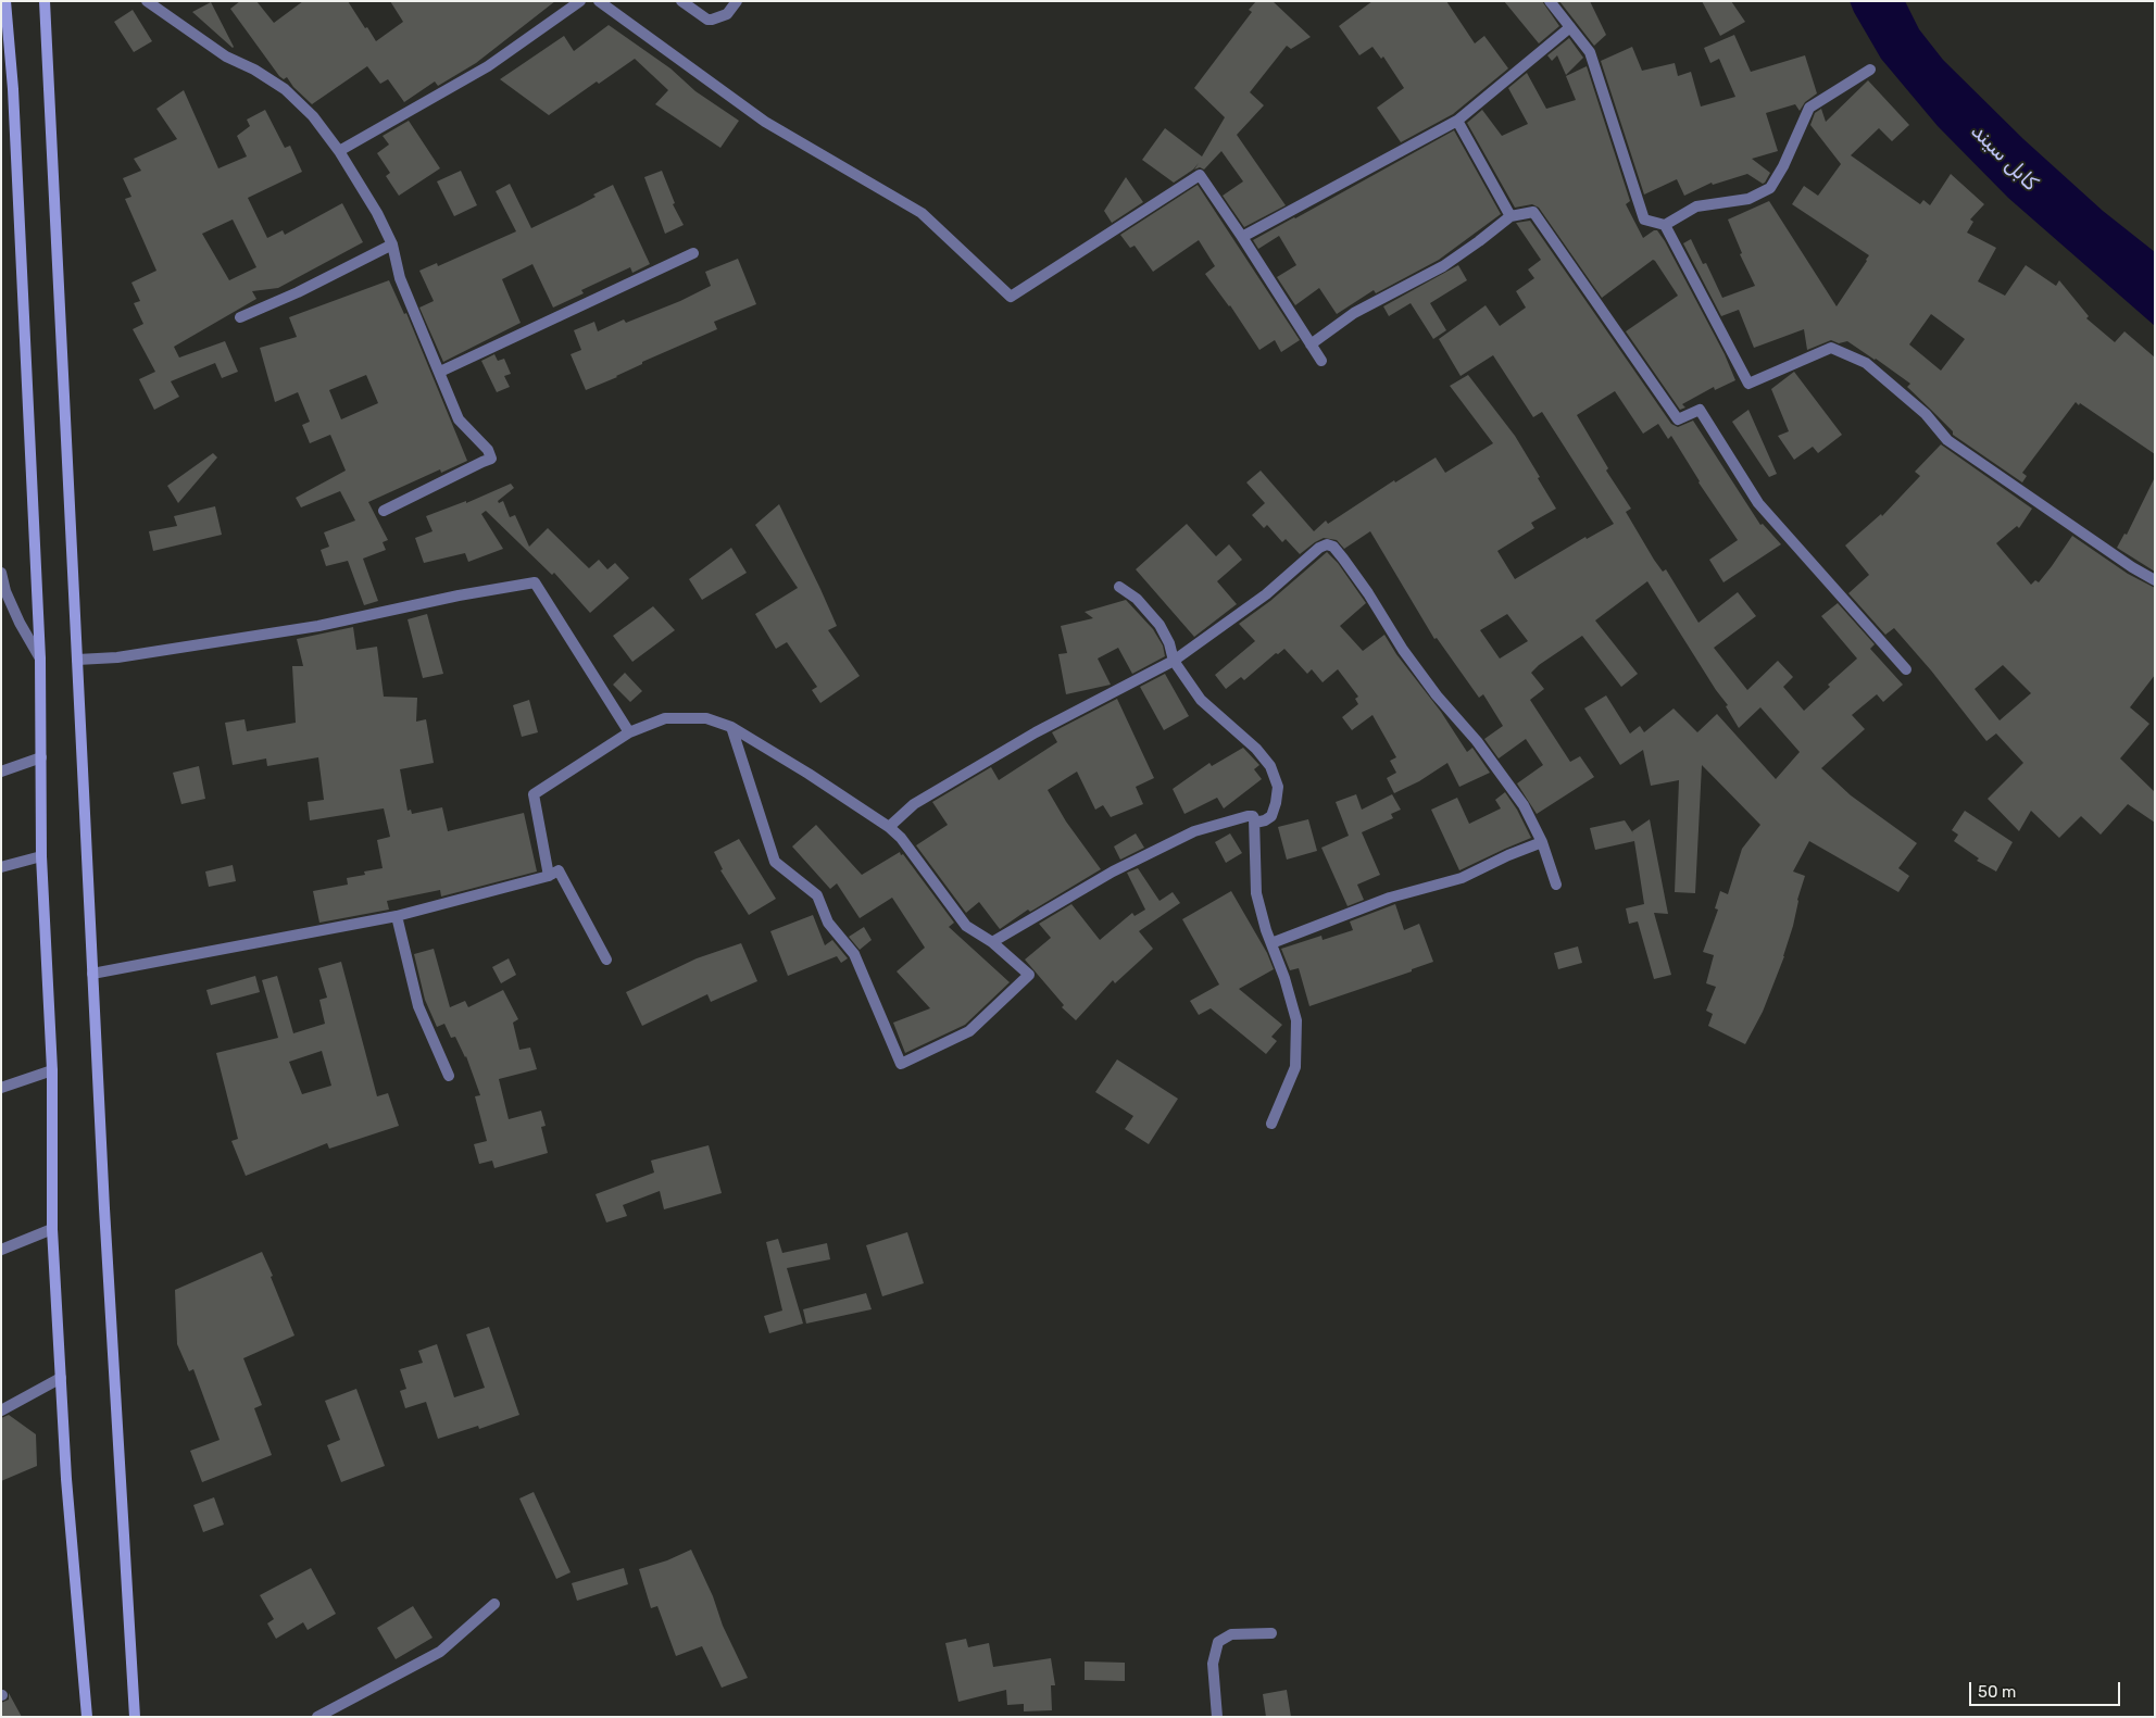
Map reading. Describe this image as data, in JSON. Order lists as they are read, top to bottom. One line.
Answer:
{"water":["کابل سيند"],"scale_bar":"50 m"}
